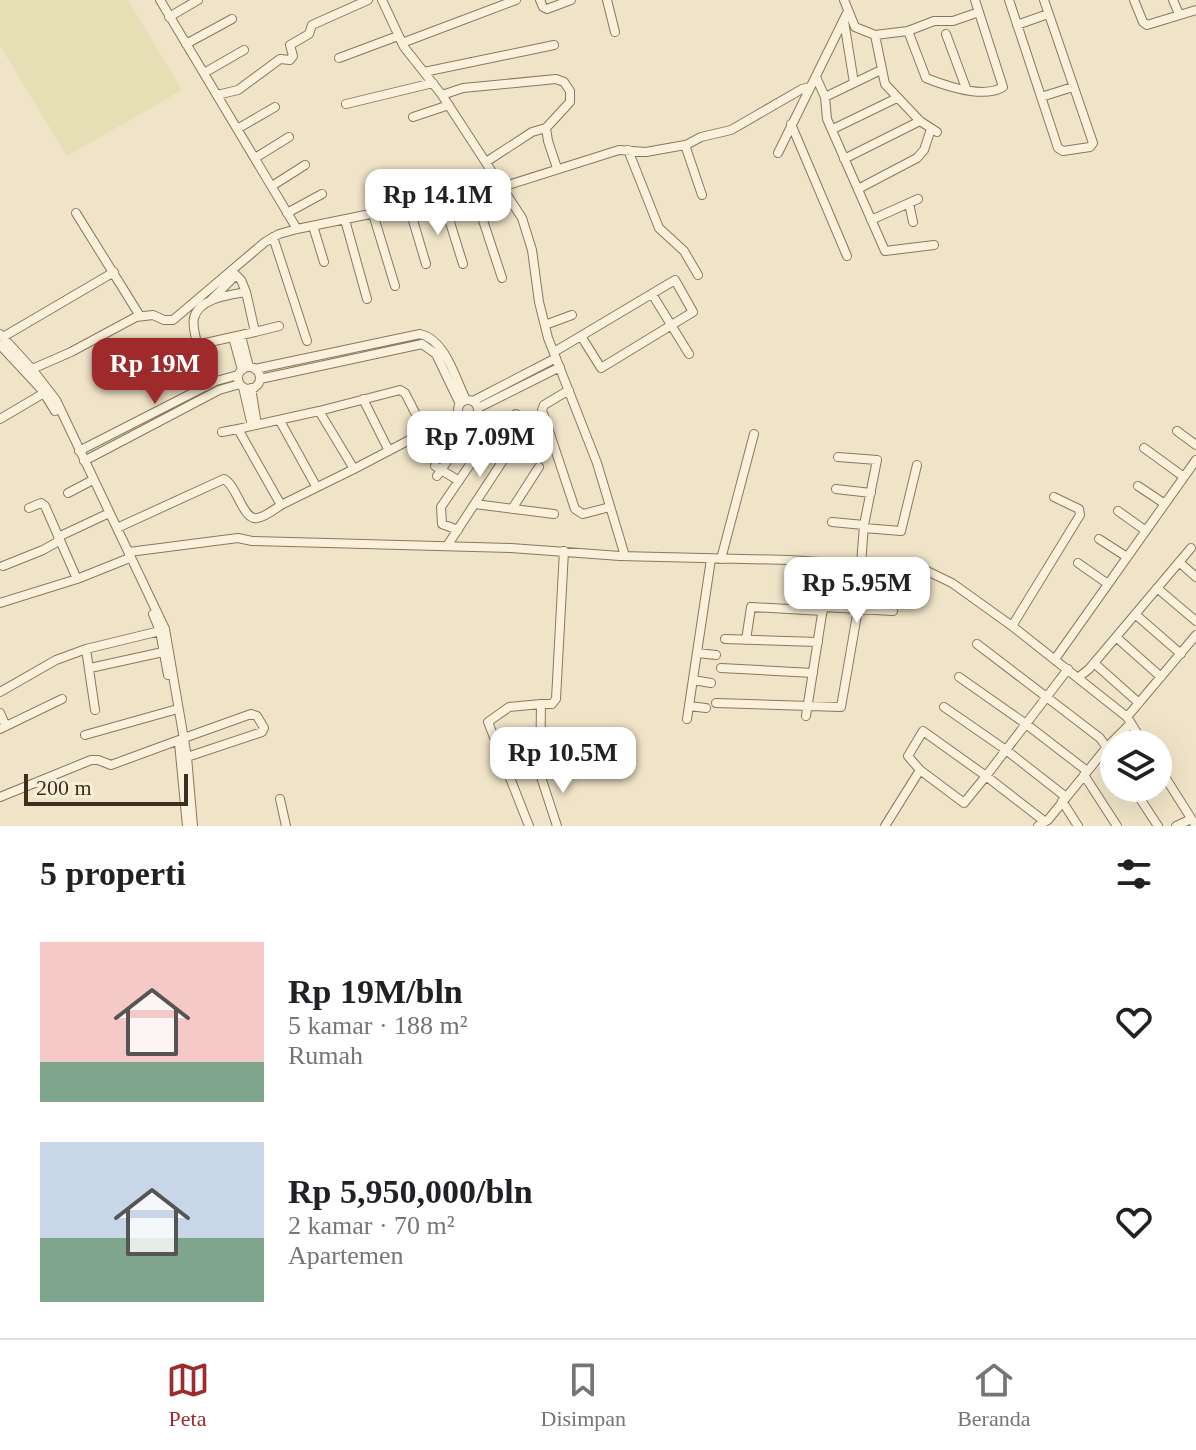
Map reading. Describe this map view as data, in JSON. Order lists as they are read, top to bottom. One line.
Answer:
{"scale_bar":"200 m","page":{"price":["Rp 14.1M","Rp 19M","Rp 7.09M","Rp 5.95M","Rp 10.5M"],"scale":"200 m","heading":"5 properti","list":[{"name":"Rp 19M/bln","note":"5 kamar · 188 m² · Rumah"},{"name":"Rp 5,950,000/bln","note":"2 kamar · 70 m² · Apartemen"}],"tabs":["Peta","Disimpan","Beranda"]}}
